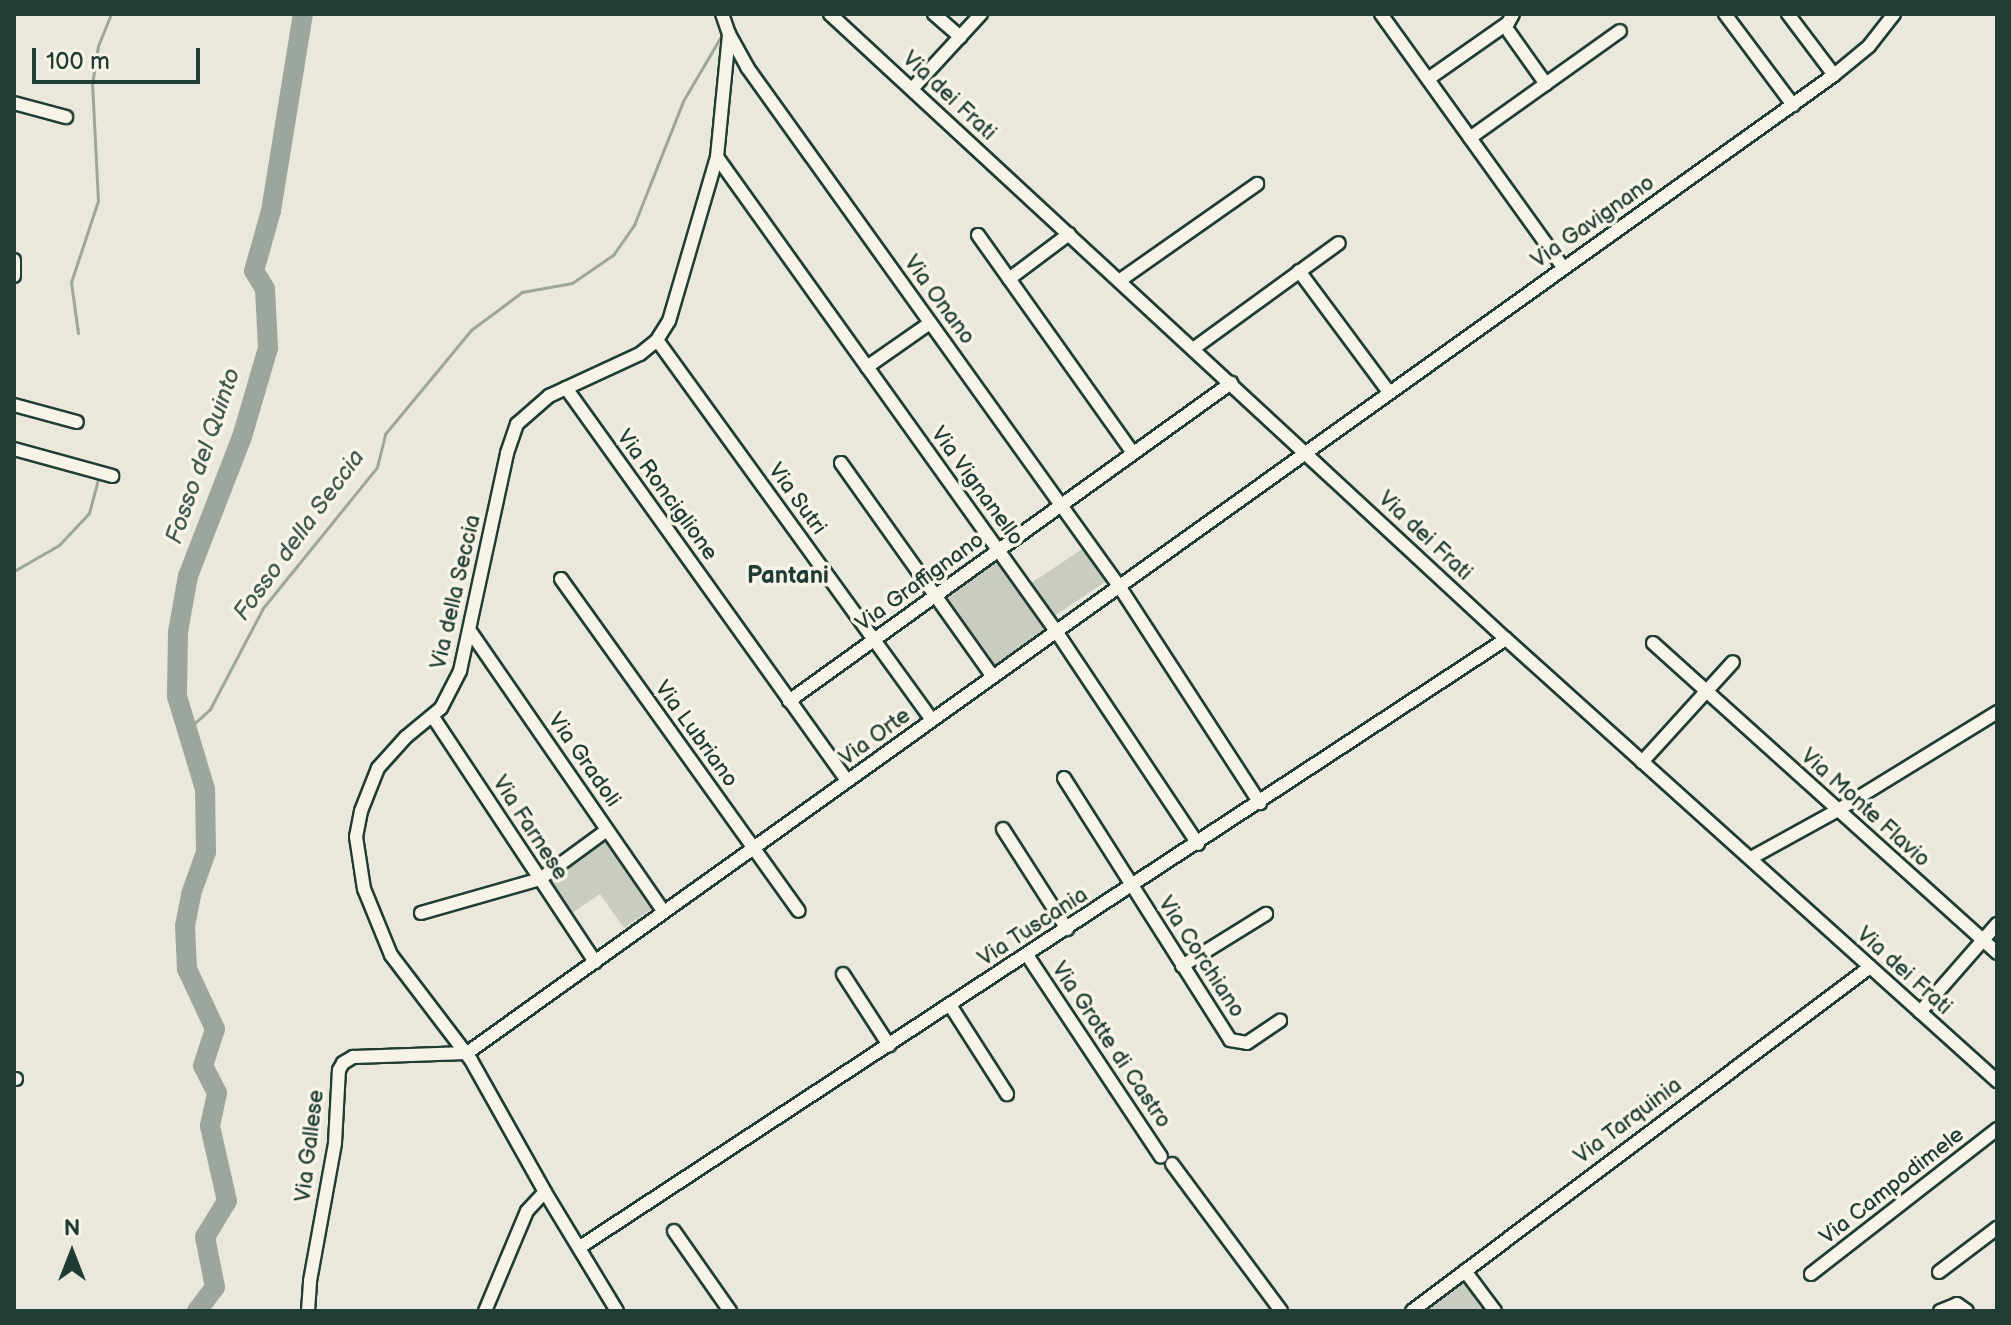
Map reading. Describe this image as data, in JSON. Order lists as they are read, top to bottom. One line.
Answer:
{"streets":{"street":["Via dei Frati","Via Gavignano","Via Onano","Via Vignanello","Via Ronciglione","Via Sutri","Via Graffignano","Via della Seccia","Via Lubriano","Via Orte","Via Gradoli","Via Monte Flavio","Via Farnese","Via Tuscania","Via Corchiano","Via Grotte di Castro","Via Tarquinia","Via Gallese","Via Campodimele"]},"crossings":[["Via dei Frati","Via Gavignano"],["Via dei Frati","Via Graffignano"],["Via dei Frati","Via Orte"],["Via dei Frati","Via Tuscania"],["Via dei Frati","Via Tarquinia"],["Via Gavignano","Via Orte"],["Via Onano","Via Graffignano"],["Via Onano","Via della Seccia"],["Via Onano","Via Orte"],["Via Onano","Via Tuscania"],["Via Vignanello","Via Graffignano"],["Via Vignanello","Via della Seccia"],["Via Vignanello","Via Orte"],["Via Vignanello","Via Tuscania"],["Via Ronciglione","Via Graffignano"],["Via Ronciglione","Via della Seccia"],["Via Ronciglione","Via Orte"],["Via Sutri","Via Graffignano"],["Via Sutri","Via della Seccia"],["Via Sutri","Via Orte"],["Via della Seccia","Via Orte"],["Via della Seccia","Via Gradoli"],["Via della Seccia","Via Farnese"],["Via della Seccia","Via Tuscania"],["Via della Seccia","Via Gallese"],["Via Lubriano","Via Orte"],["Via Orte","Via Gradoli"],["Via Orte","Via Farnese"],["Via Orte","Via Gallese"],["Via Tuscania","Via Corchiano"],["Via Tuscania","Via Grotte di Castro"]],"districts":["Pantani"],"water":["Fosso del Quinto","Fosso della Seccia"],"scale_bar":"100 m","north":"top"}
